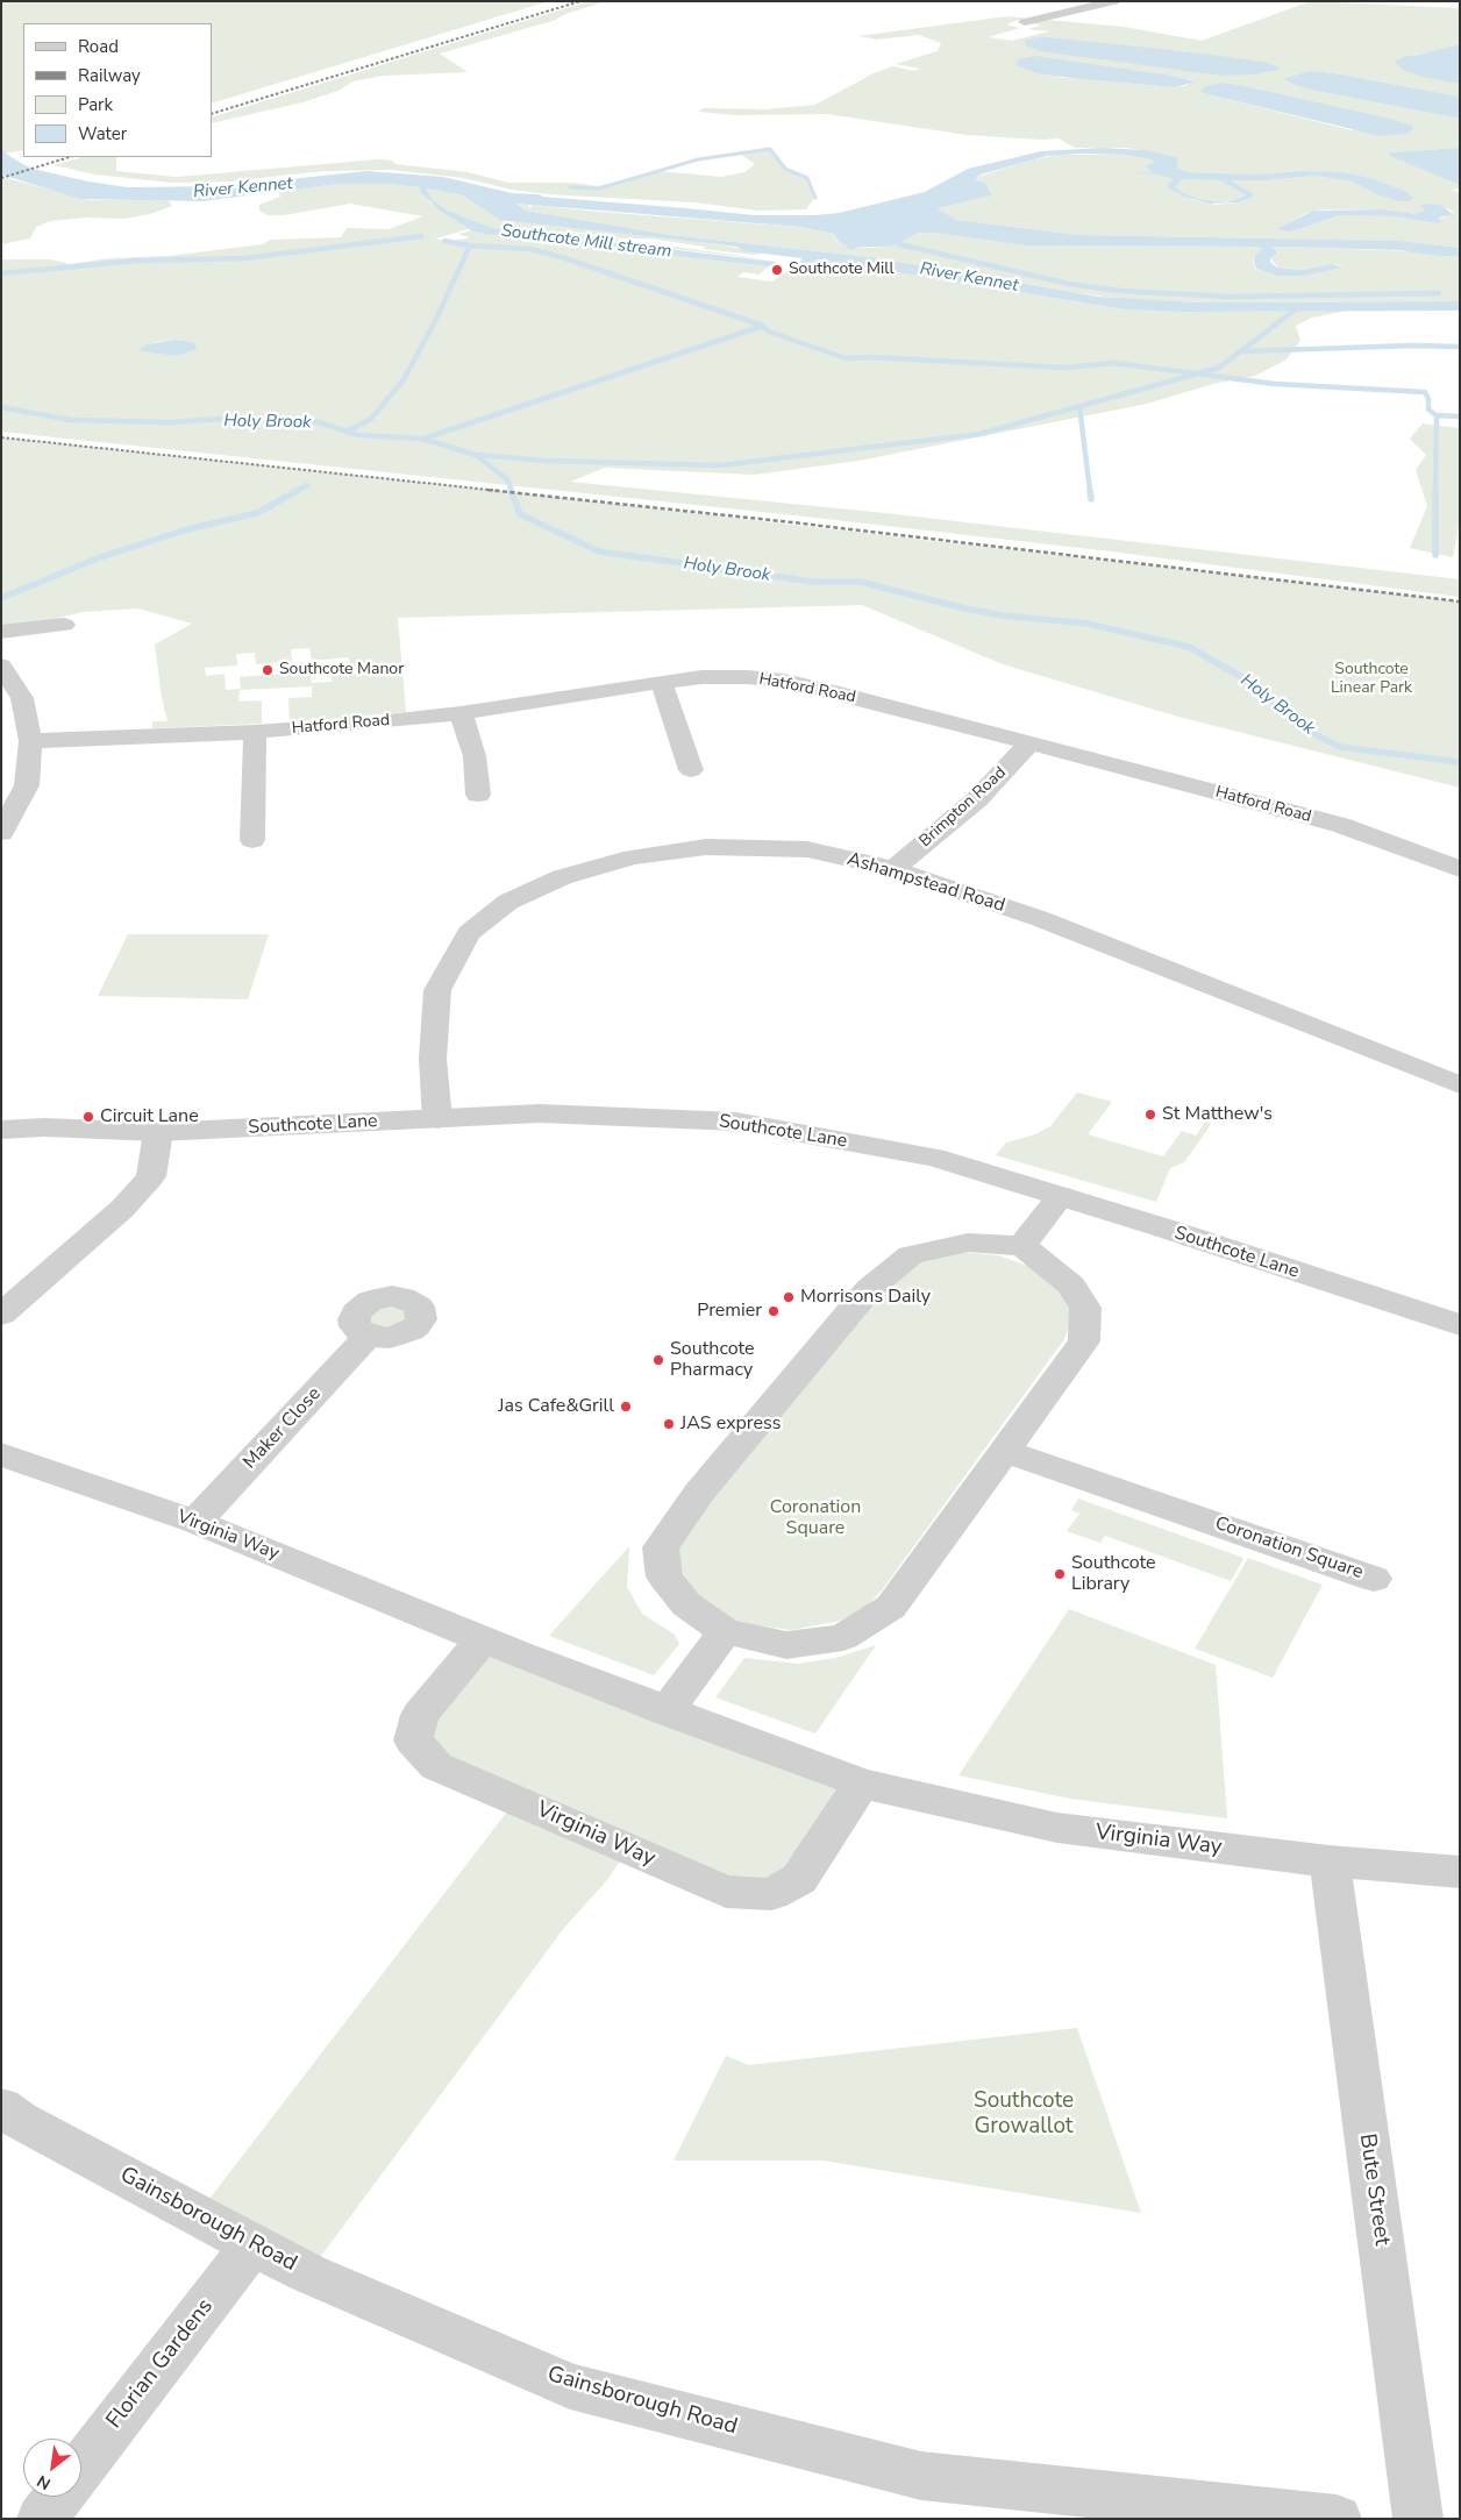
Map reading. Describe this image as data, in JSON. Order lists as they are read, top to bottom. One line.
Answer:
{"streets":{"street":["Hatford Road","Brimpton Road","Ashampstead Road","Southcote Lane","Maker Close","Virginia Way","Coronation Square","Bute Street","Gainsborough Road","Florian Gardens"]},"crossings":[["Hatford Road","Brimpton Road"],["Brimpton Road","Ashampstead Road"],["Ashampstead Road","Southcote Lane"],["Maker Close","Virginia Way"],["Virginia Way","Bute Street"],["Gainsborough Road","Florian Gardens"]],"water":["River Kennet","Southcote Mill stream","Holy Brook"],"parks":["Southcote Linear Park","Coronation Square","Southcote Growallot"],"places":["Southcote Mill","Southcote Manor","St Matthew's","Circuit Lane","Morrisons Daily","Premier","Southcote Pharmacy","Jas Cafe&Grill","JAS express","Southcote Library"],"legend":["Road","Railway","Park","Water"],"north":"bottom left"}
